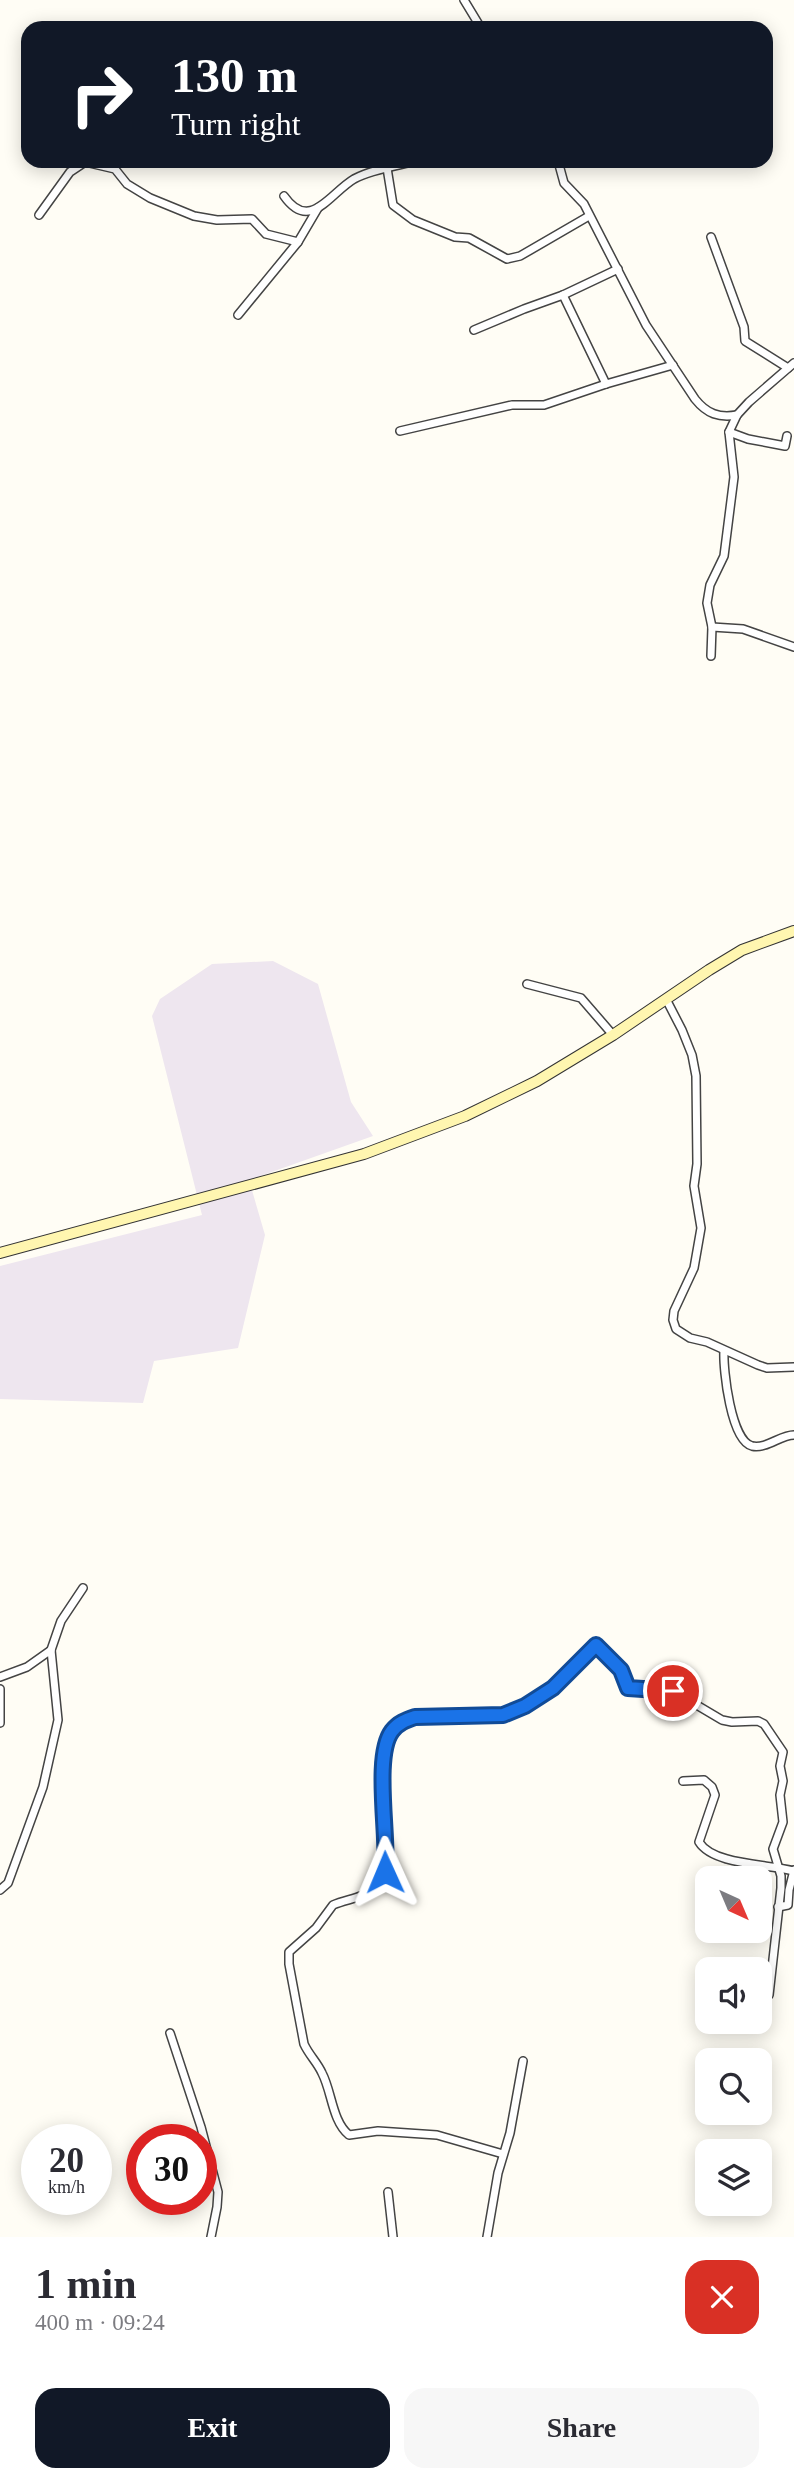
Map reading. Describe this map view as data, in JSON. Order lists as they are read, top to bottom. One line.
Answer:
{"north":"bottom right","page":{"turn":["130 m","Turn right"],"speed":"20 km/h","limit":"30","heading":["1 min","400 m · 09:24"],"buttons":["Exit","Share"]}}
